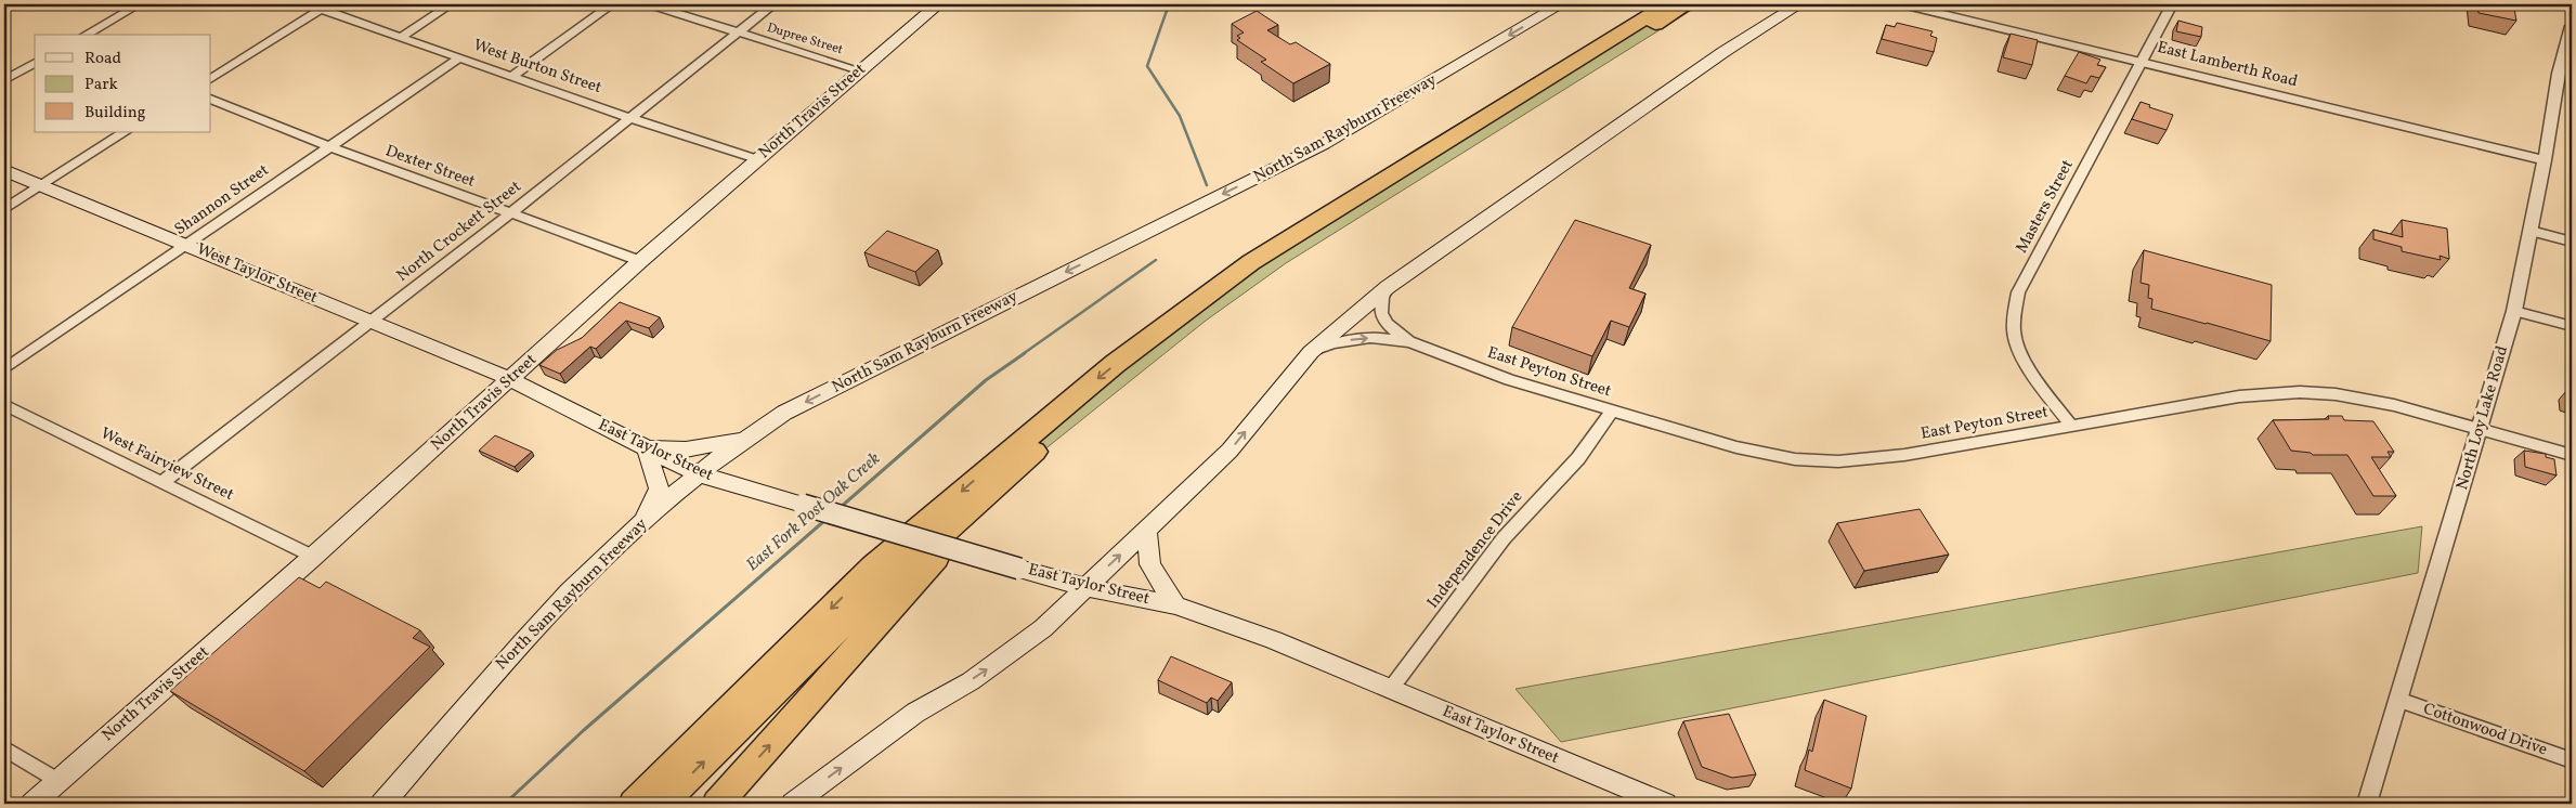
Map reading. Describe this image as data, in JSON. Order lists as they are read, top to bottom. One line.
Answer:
{"streets":{"main road":["North Travis Street","North Sam Rayburn Freeway","West Taylor Street","East Taylor Street"],"street":["Dupree Street","East Lamberth Road","West Burton Street","Dexter Street","Shannon Street","Masters Street","North Crockett Street","East Peyton Street","North Loy Lake Road","West Fairview Street","Independence Drive","Cottonwood Drive"]},"crossings":[["Dupree Street","North Travis Street"],["Dupree Street","North Crockett Street"],["East Lamberth Road","Masters Street"],["East Lamberth Road","North Loy Lake Road"],["West Burton Street","North Travis Street"],["West Burton Street","Shannon Street"],["West Burton Street","North Crockett Street"],["North Travis Street","Dexter Street"],["North Travis Street","West Taylor Street"],["North Travis Street","East Taylor Street"],["North Travis Street","West Fairview Street"],["North Sam Rayburn Freeway","East Taylor Street"],["Dexter Street","Shannon Street"],["Dexter Street","North Crockett Street"],["Shannon Street","West Taylor Street"],["Masters Street","East Peyton Street"],["North Crockett Street","West Taylor Street"],["North Crockett Street","West Fairview Street"],["West Taylor Street","East Taylor Street"],["East Peyton Street","North Loy Lake Road"],["East Peyton Street","Independence Drive"],["North Loy Lake Road","Cottonwood Drive"],["East Taylor Street","Independence Drive"]],"water":["East Fork Post Oak Creek"],"legend":["Road","Park","Building"]}
